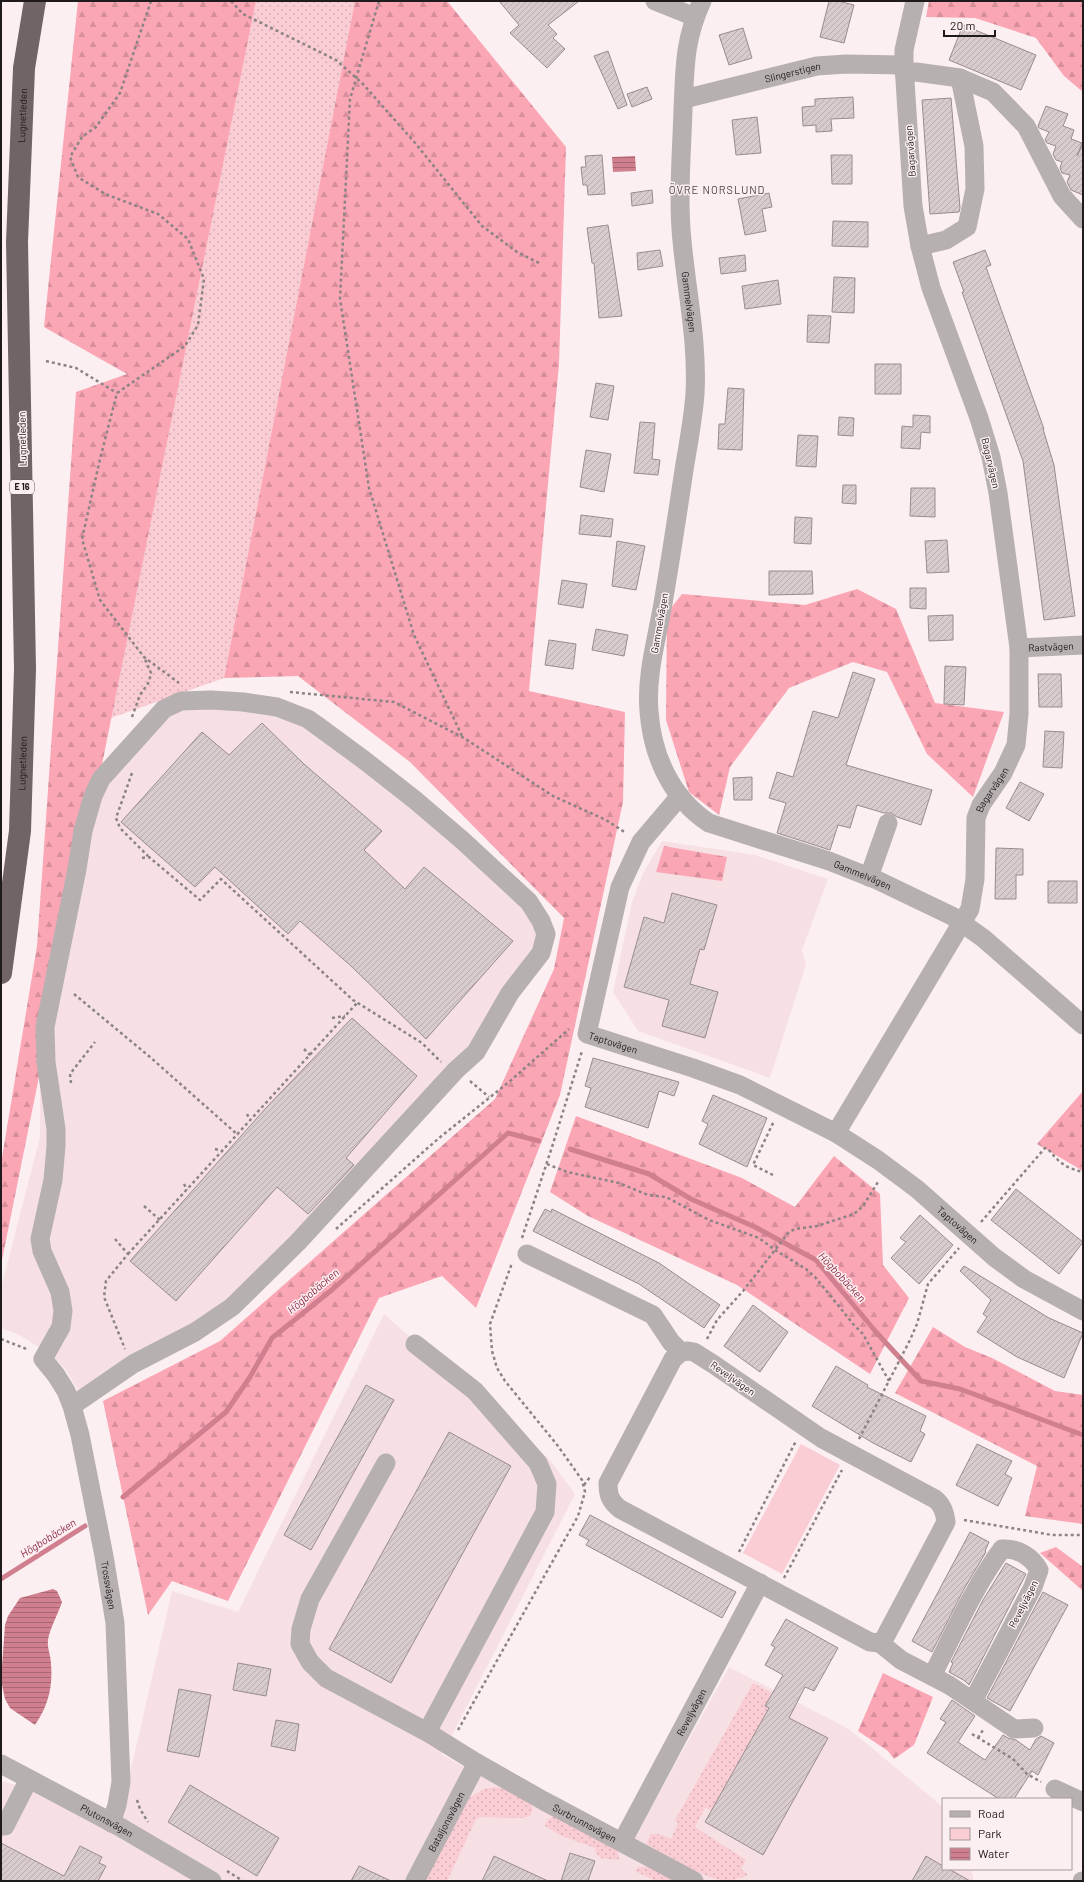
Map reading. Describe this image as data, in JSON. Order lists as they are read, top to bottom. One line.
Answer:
{"streets":{"highway":["Lugnetleden","E 16"],"street":["Slingerstigen","Bagarvägen","Gammelvägen","Rastvägen","Taptovägen","Reveljvägen","Trossvägen","Plutonsvägen","Bataljonsvägen","Surbrunnsvägen"]},"crossings":[["Slingerstigen","Bagarvägen"],["Slingerstigen","Gammelvägen"],["Bagarvägen","Gammelvägen"],["Bagarvägen","Rastvägen"],["Gammelvägen","Taptovägen"],["Reveljvägen","Surbrunnsvägen"],["Trossvägen","Plutonsvägen"],["Bataljonsvägen","Surbrunnsvägen"]],"districts":["ÖVRE NORSLUND"],"water":["Högbobäcken"],"legend":["Road","Park","Water"],"scale_bar":"20 m"}
